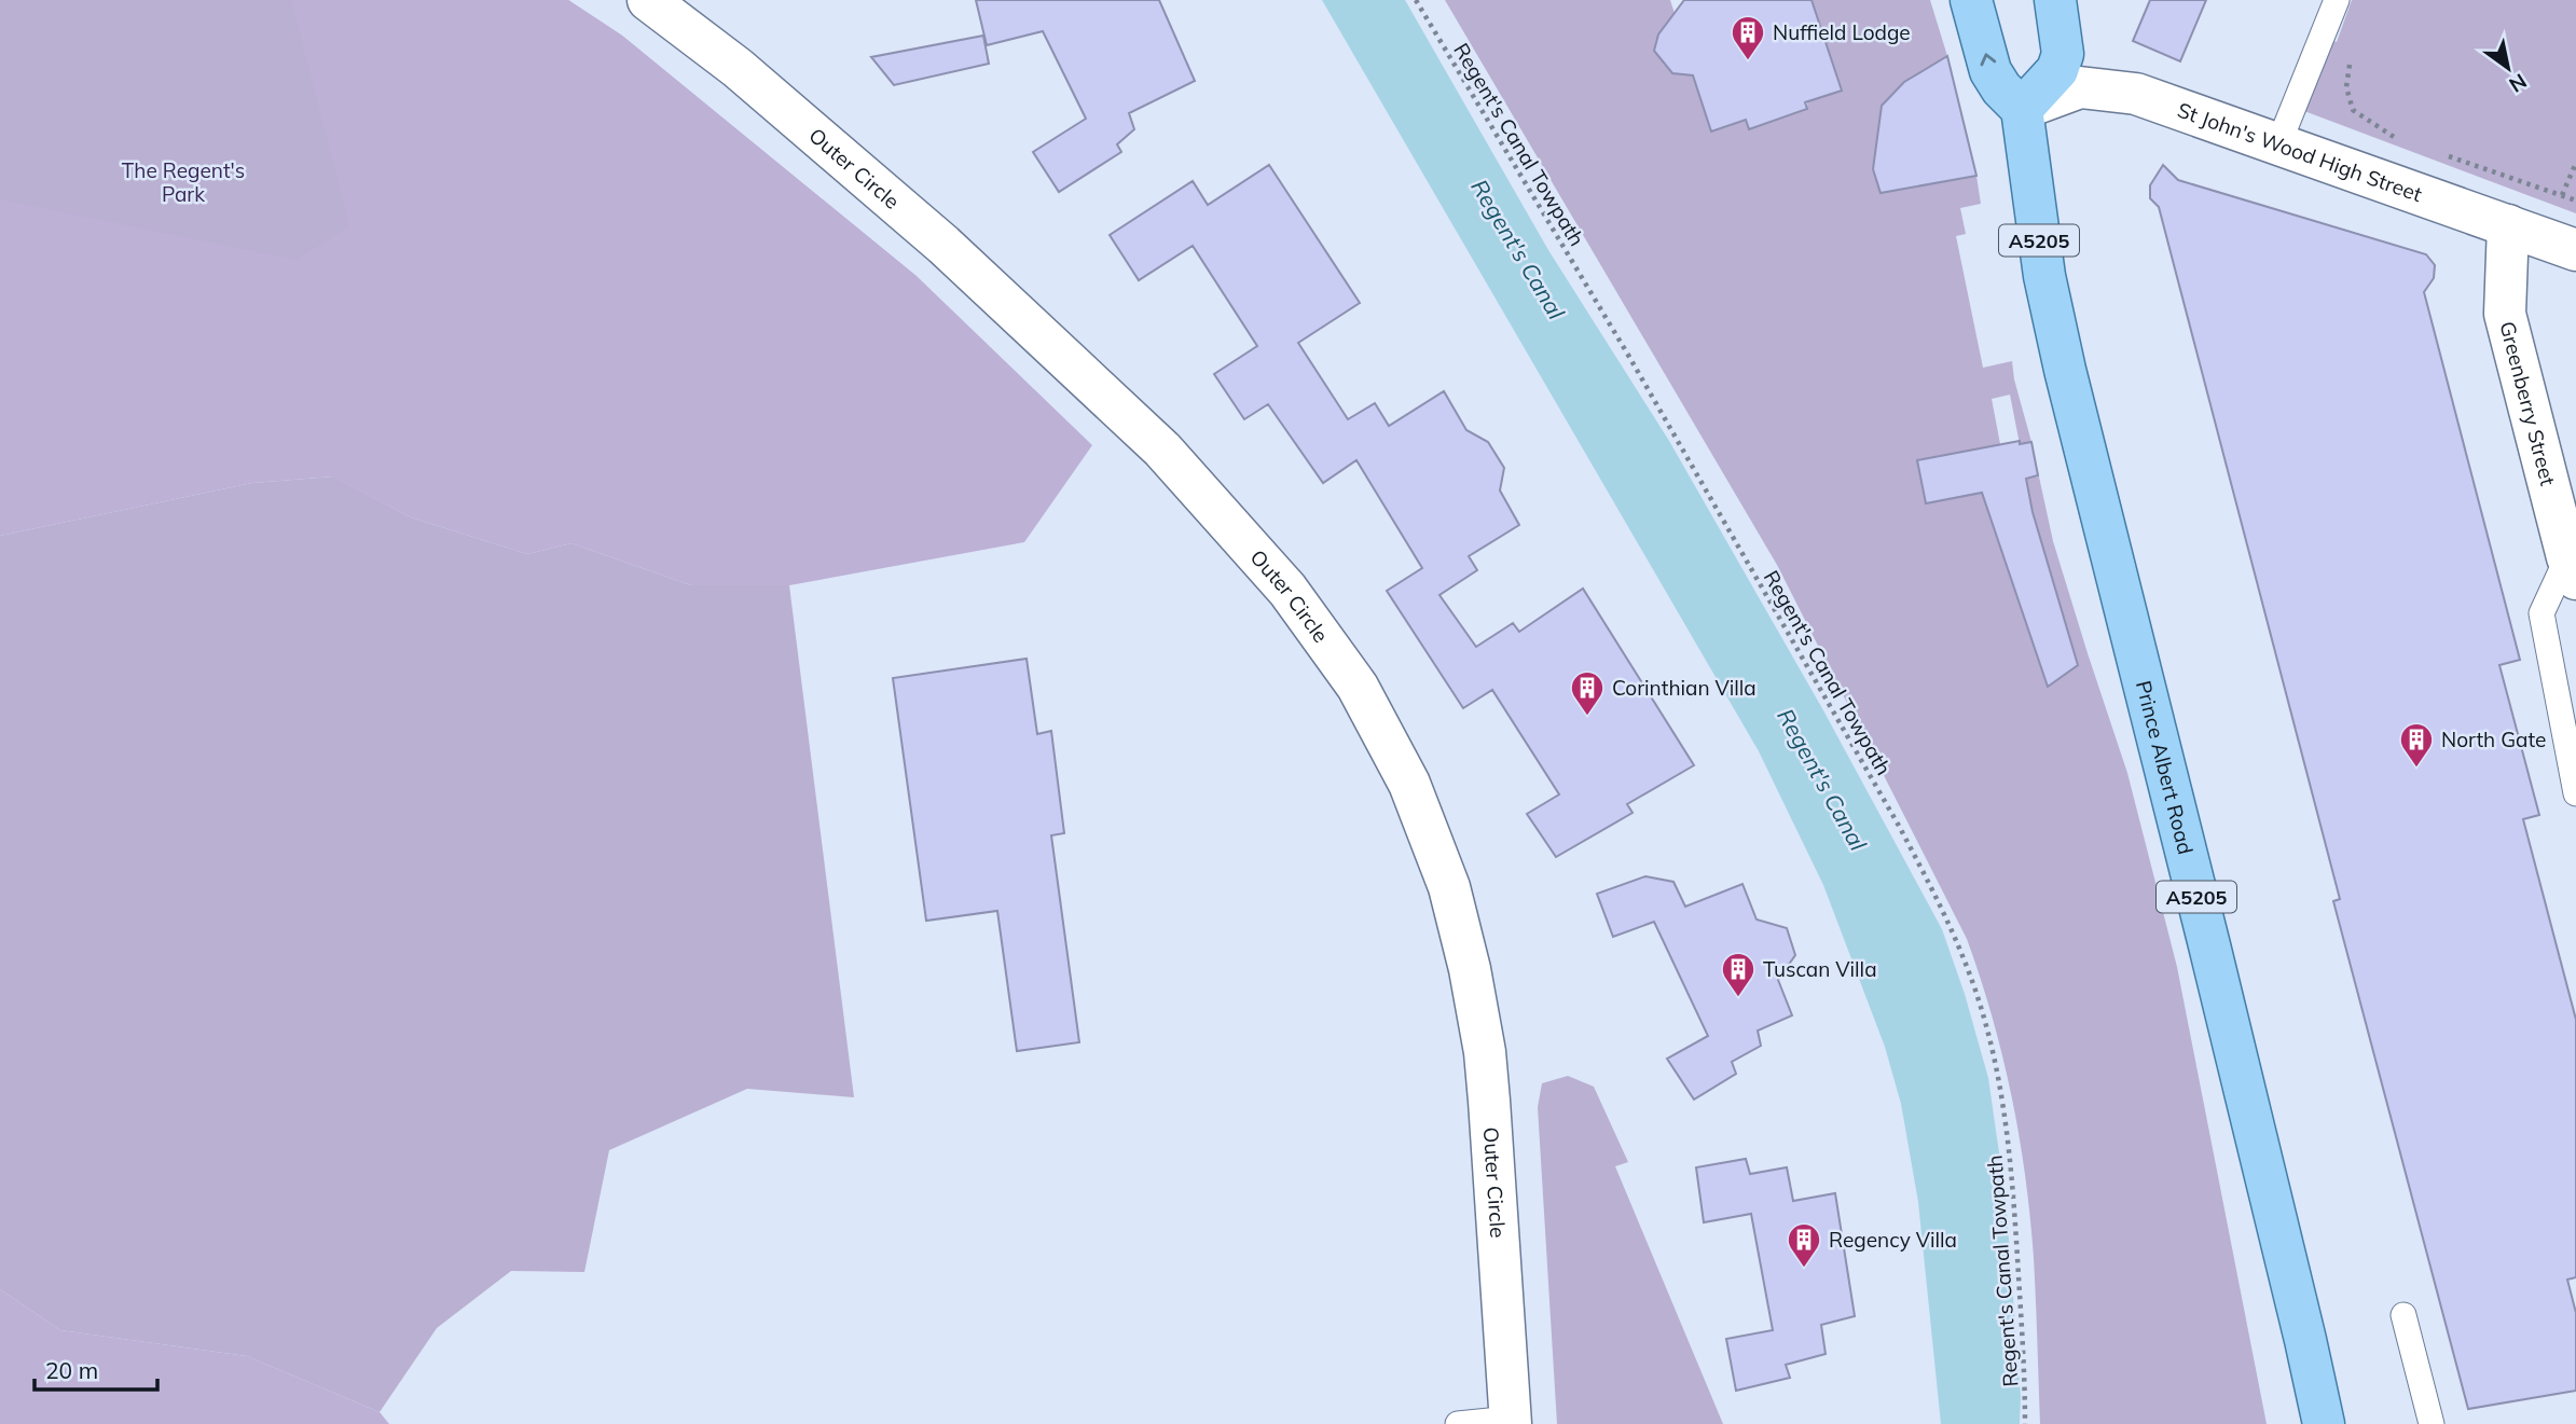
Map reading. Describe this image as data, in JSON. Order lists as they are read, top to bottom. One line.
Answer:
{"streets":{"main road":["A5205","Prince Albert Road"],"street":["St John's Wood High Street","Outer Circle","Greenberry Street"],"path":["Regent's Canal Towpath"]},"crossings":[["St John's Wood High Street","Greenberry Street"],["St John's Wood High Street","Prince Albert Road"]],"water":["Regent's Canal"],"parks":["The Regent's Park"],"places":{"building":["Nuffield Lodge","Corinthian Villa","North Gate","Tuscan Villa","Regency Villa"]},"scale_bar":"20 m","north":"bottom right"}
